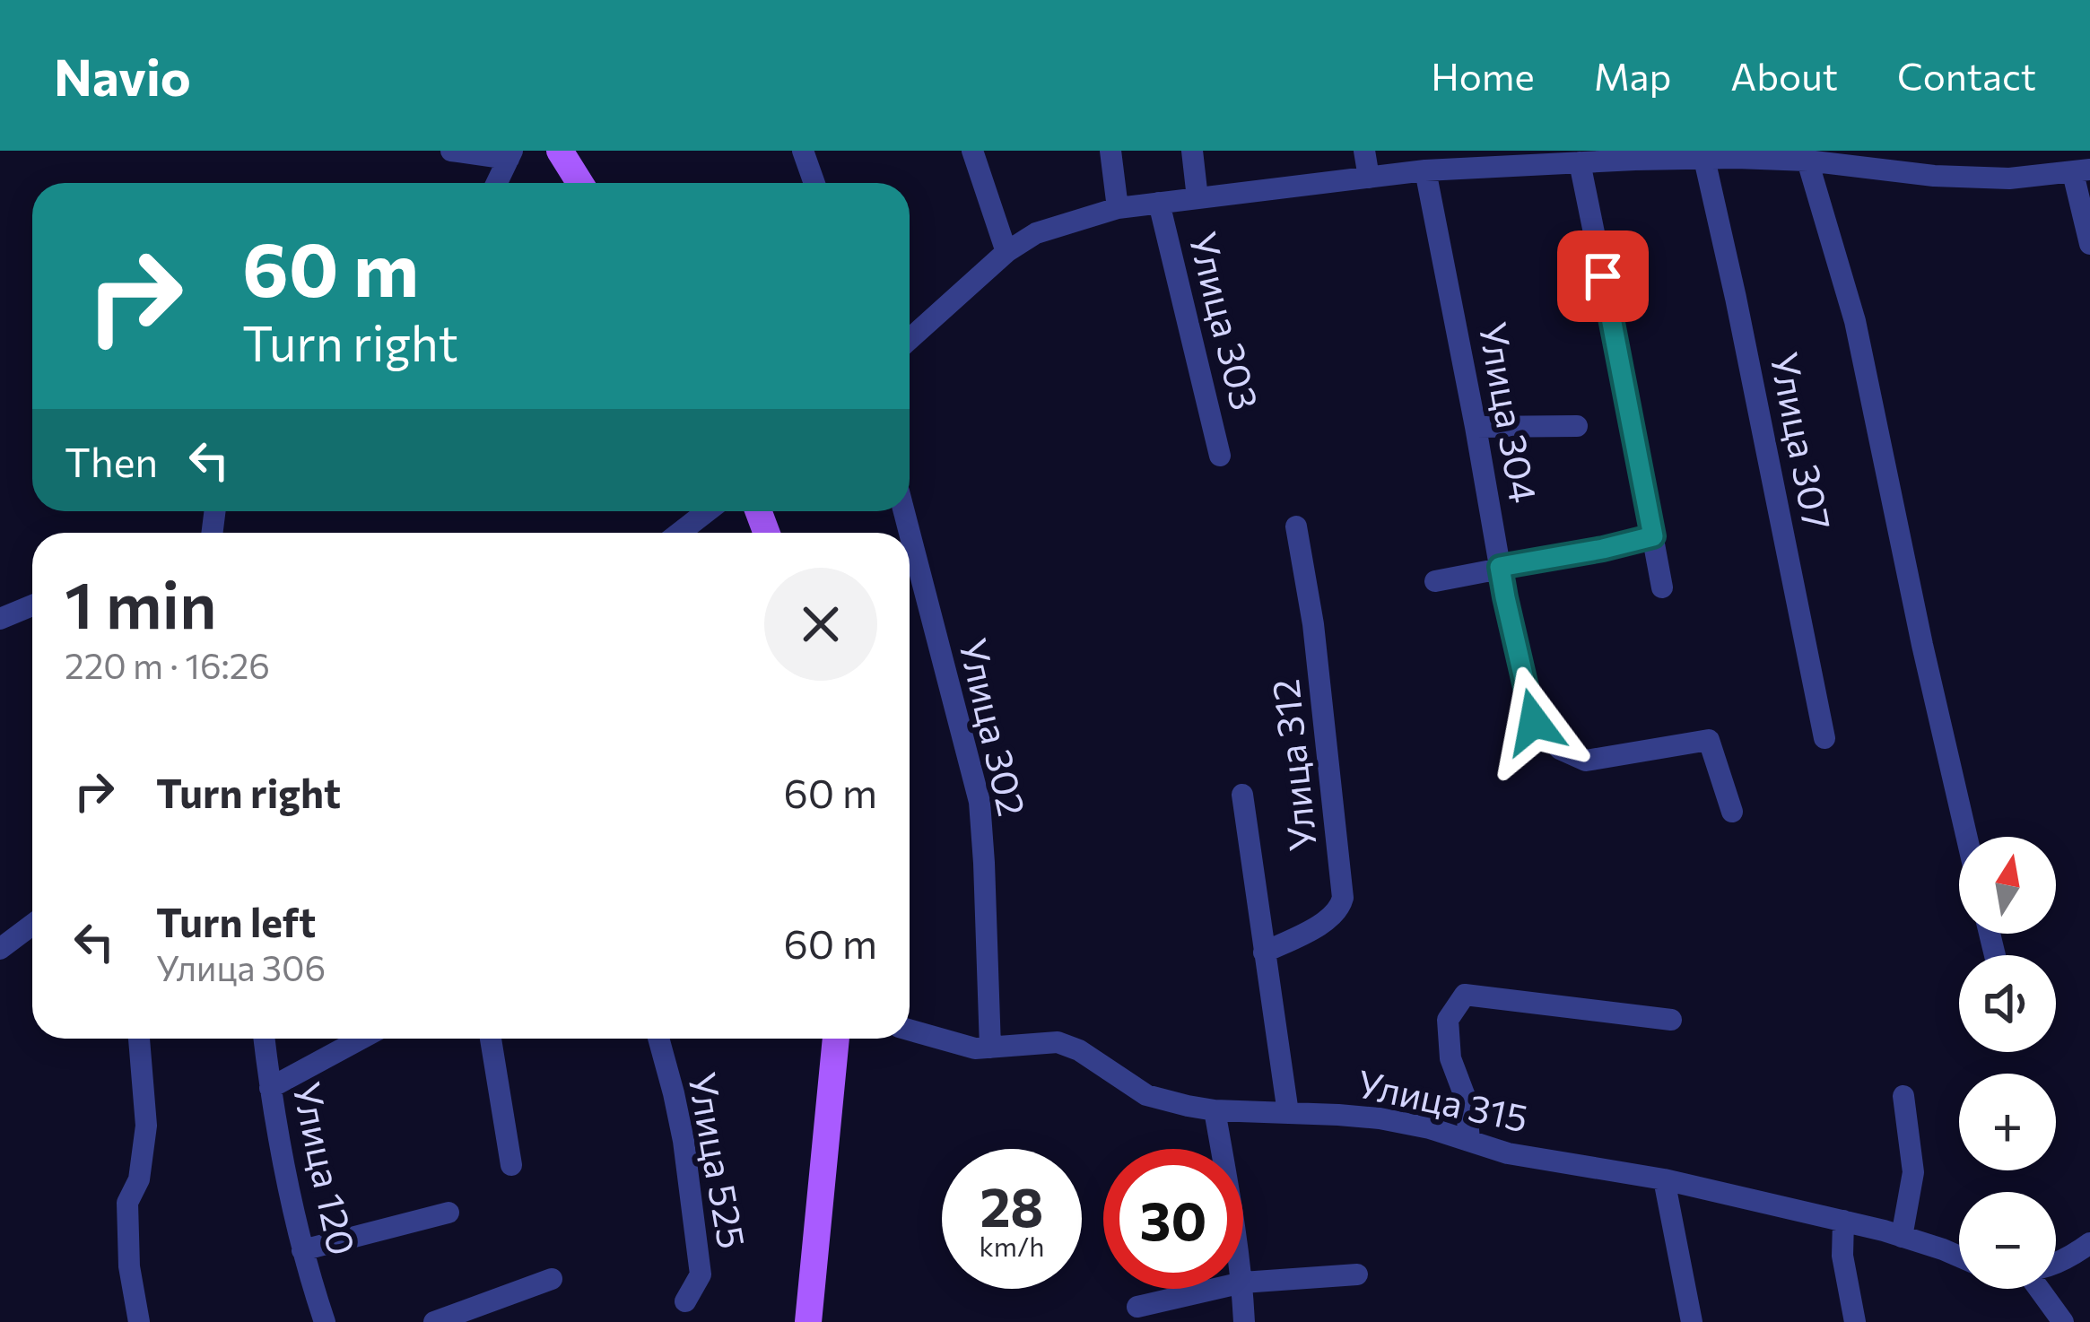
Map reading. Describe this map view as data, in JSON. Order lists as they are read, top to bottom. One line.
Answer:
{"streets":{"street":["Улица 303","Улица 304","Улица 307","Улица 302","Улица 312","Улица 315","Улица 525","Улица 120"]},"crossings":[["Улица 302","Улица 315"],["Улица 312","Улица 315"]],"north":"top","page":{"header":"Navio","nav":["Home","Map","About","Contact"],"turn":["60 m","Turn right"],"then":"Then","heading":["1 min","220 m · 16:26"],"list":[{"name":"Turn right","value":"60 m"},{"name":"Turn left","note":"Улица 306","value":"60 m"}],"map_buttons":["+","−"],"speed":"28 km/h","limit":"30"}}
